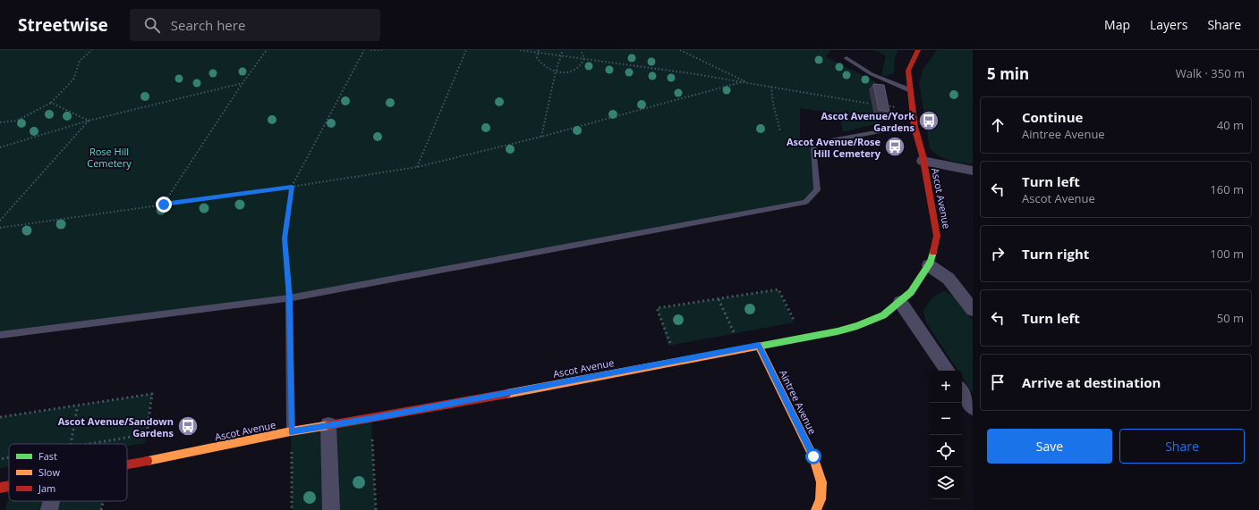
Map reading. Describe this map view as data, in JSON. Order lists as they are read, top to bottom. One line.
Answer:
{"streets":{"street":["Ascot Avenue","Aintree Avenue"]},"crossings":[["Ascot Avenue","Aintree Avenue"]],"parks":["Rose Hill Cemetery"],"places":{"bus stop":["Ascot Avenue/York Gardens","Ascot Avenue/Rose Hill Cemetery","Ascot Avenue/Sandown Gardens"]},"legend":["Fast","Slow","Jam"],"page":{"header":"Streetwise","search":"Search here","nav":["Map","Layers","Share"],"heading":["5 min","Walk · 350 m"],"list":[["Continue","Aintree Avenue","40 m"],["Turn left","Ascot Avenue","160 m"],["Turn right","100 m"],["Turn left","50 m"],"Arrive at destination"],"map_buttons":["+","−"],"buttons":["Save","Share"]}}
